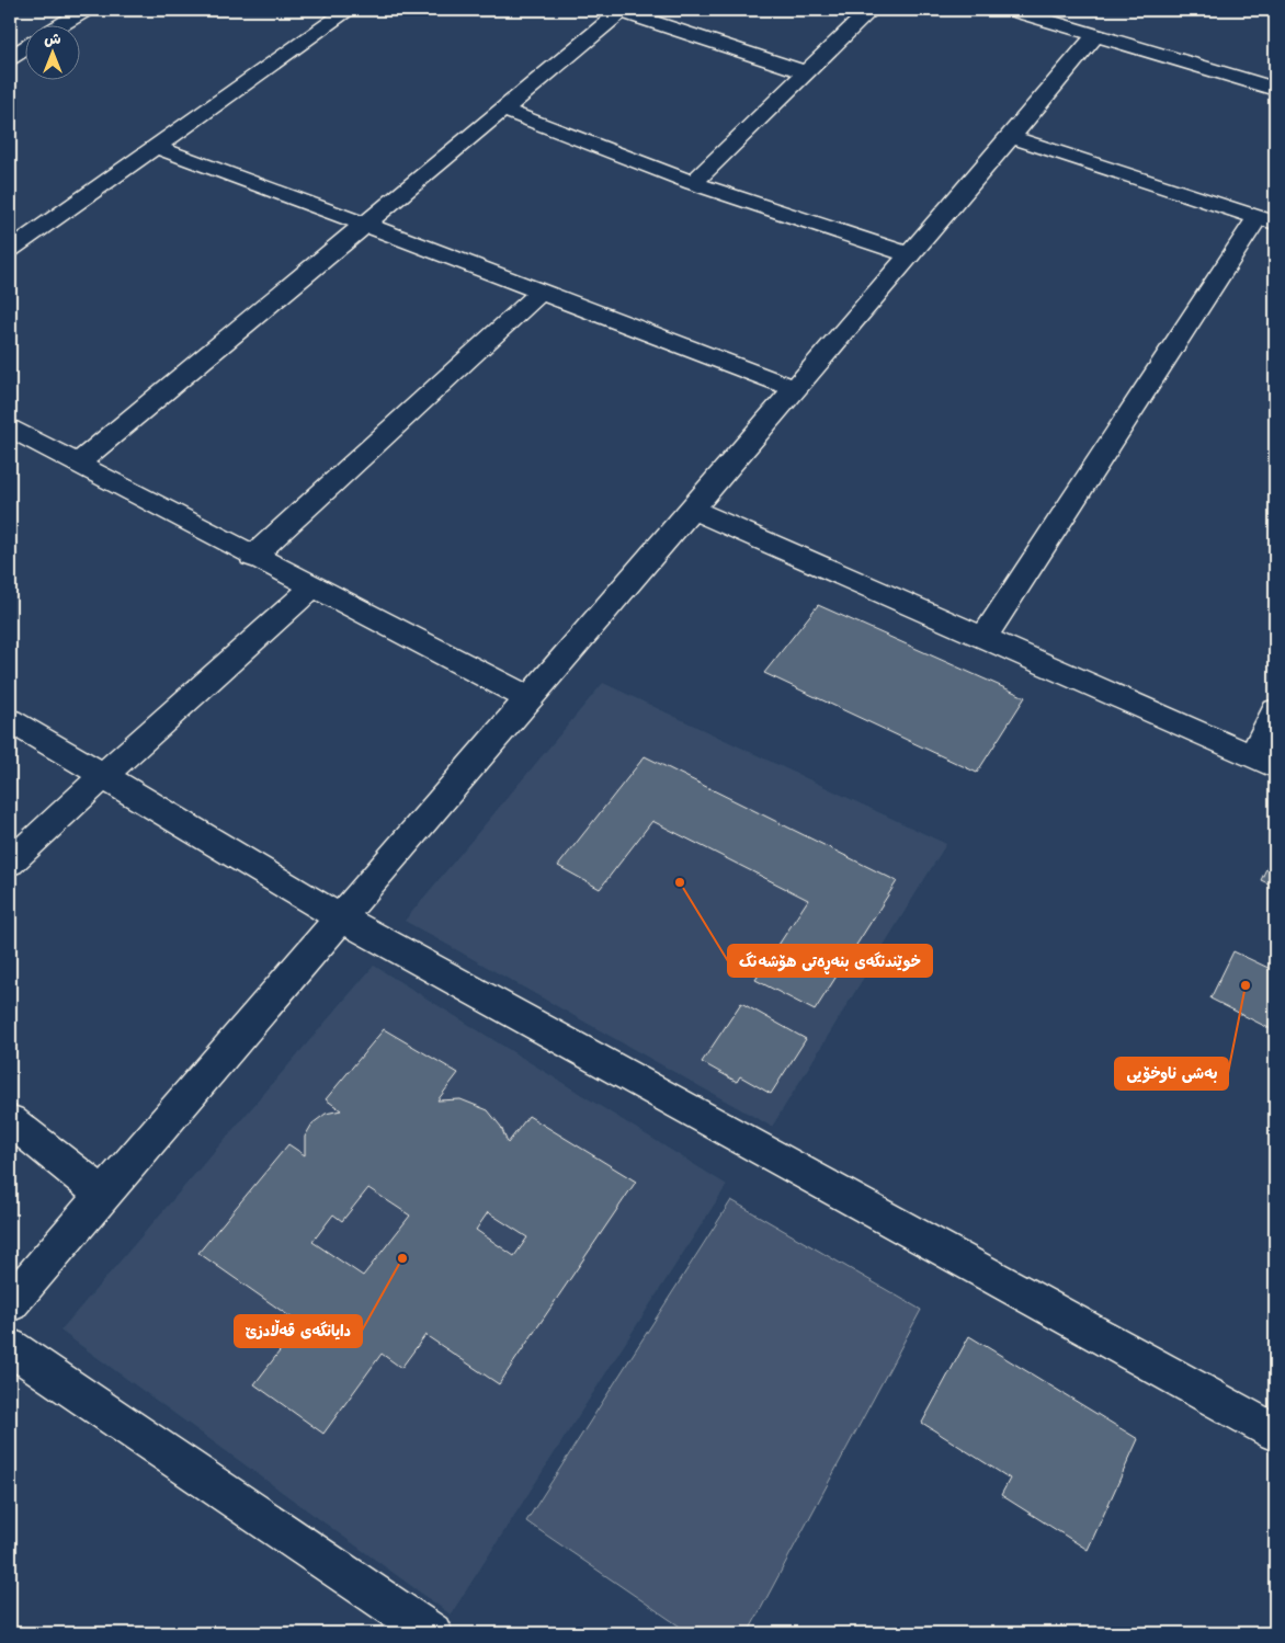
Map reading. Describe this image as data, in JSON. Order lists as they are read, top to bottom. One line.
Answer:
{"places":["خوێندنگەی بنەڕەتی هۆشەنگ","بەشی ناوخۆیی","دایانگەی قەڵادزێ"],"north":"top"}
